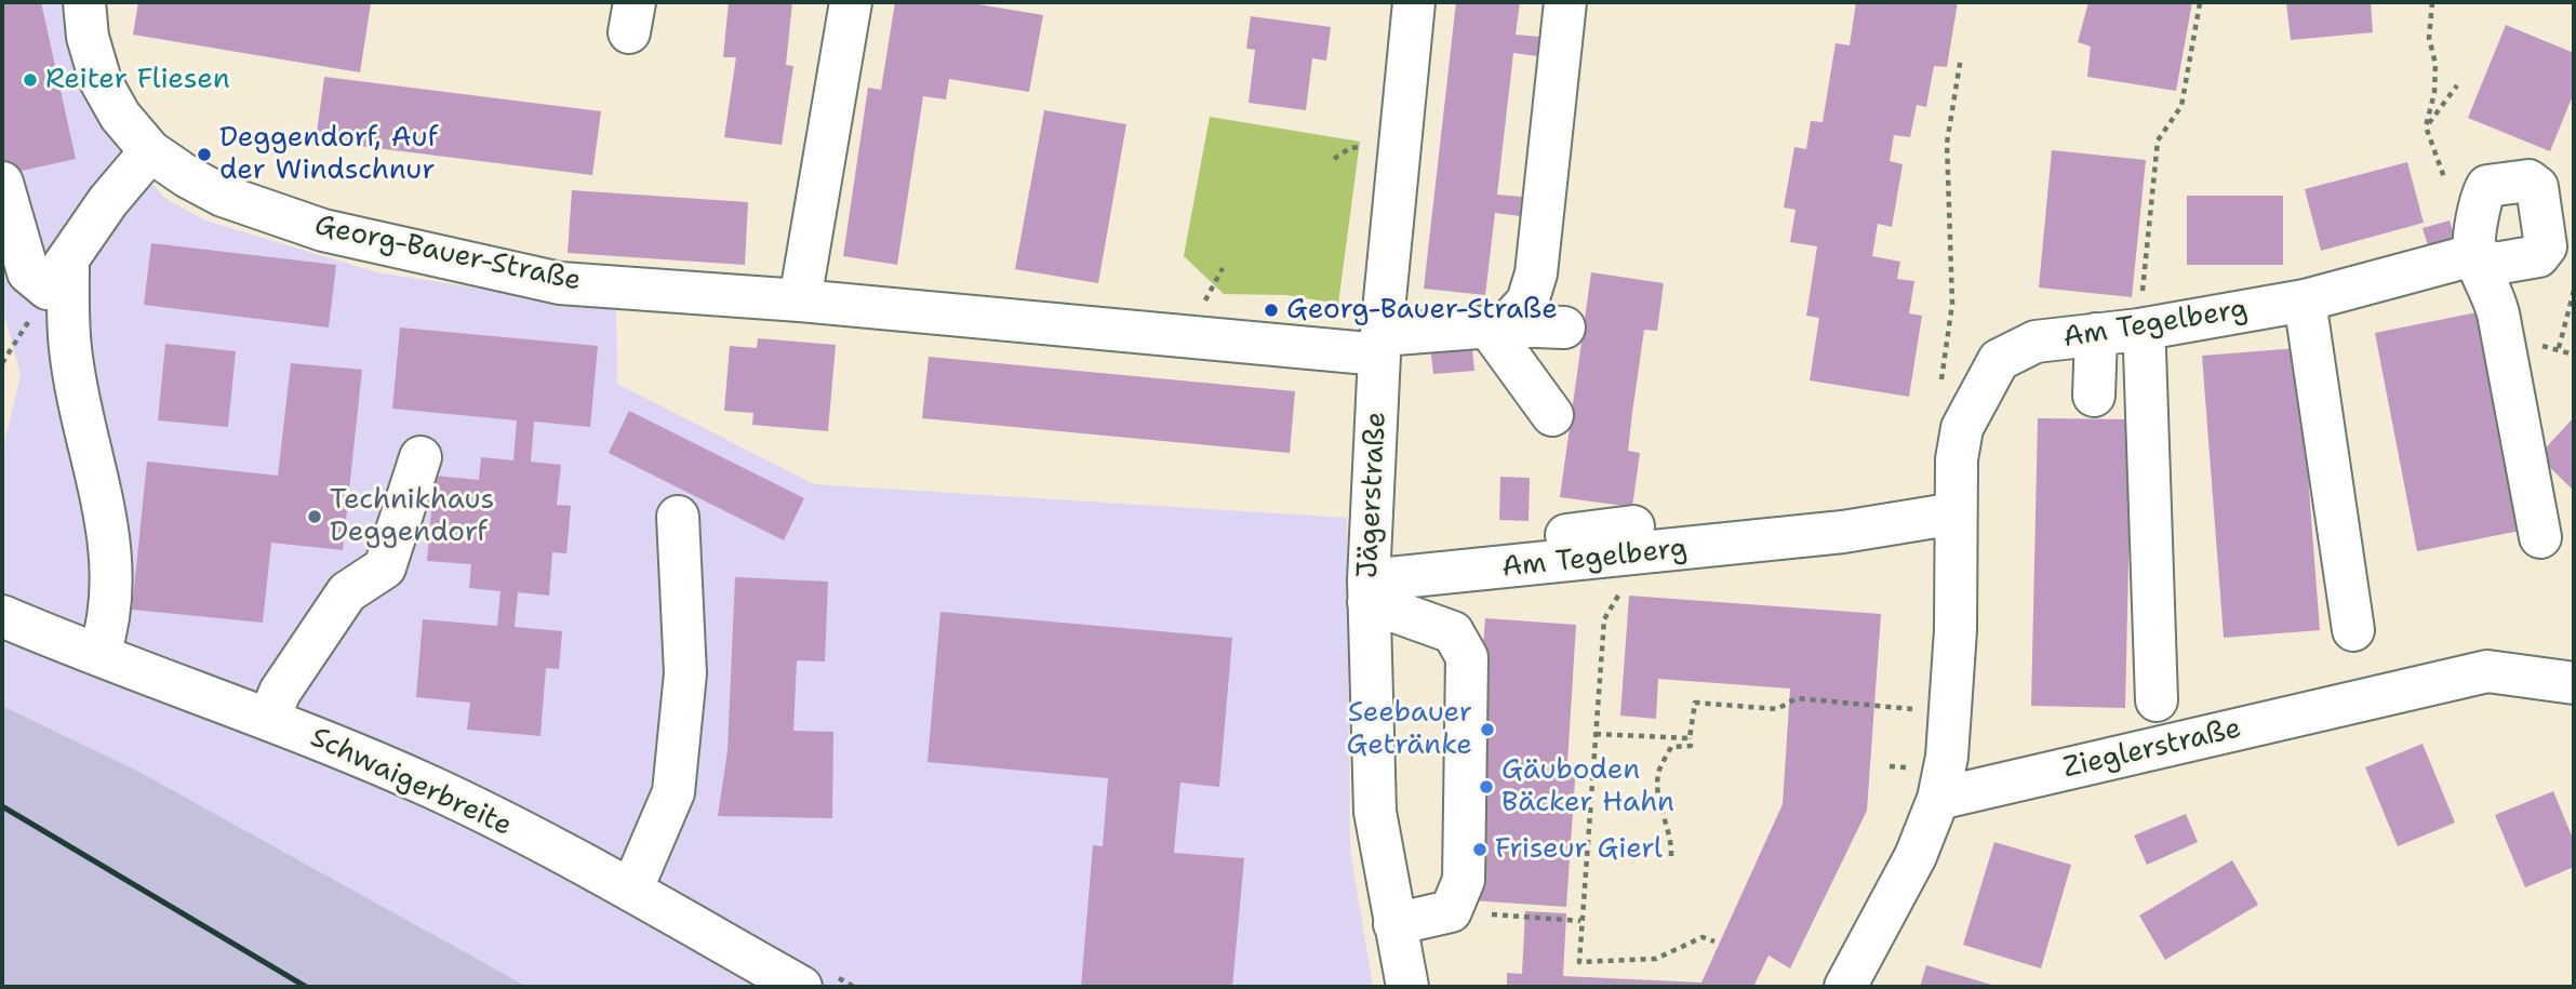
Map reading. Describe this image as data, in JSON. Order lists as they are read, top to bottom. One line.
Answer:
{"streets":{"street":["Georg-Bauer-Straße","Am Tegelberg","Jägerstraße","Zieglerstraße","Schwaigerbreite"]},"crossings":[["Georg-Bauer-Straße","Jägerstraße"],["Am Tegelberg","Jägerstraße"],["Am Tegelberg","Zieglerstraße"]],"places":["Reiter Fliesen","Deggendorf, Auf der Windschnur","Georg-Bauer-Straße","Technikhaus Deggendorf","Seebauer Getränke","Gäuboden Bäcker Hahn","Friseur Gierl"]}
